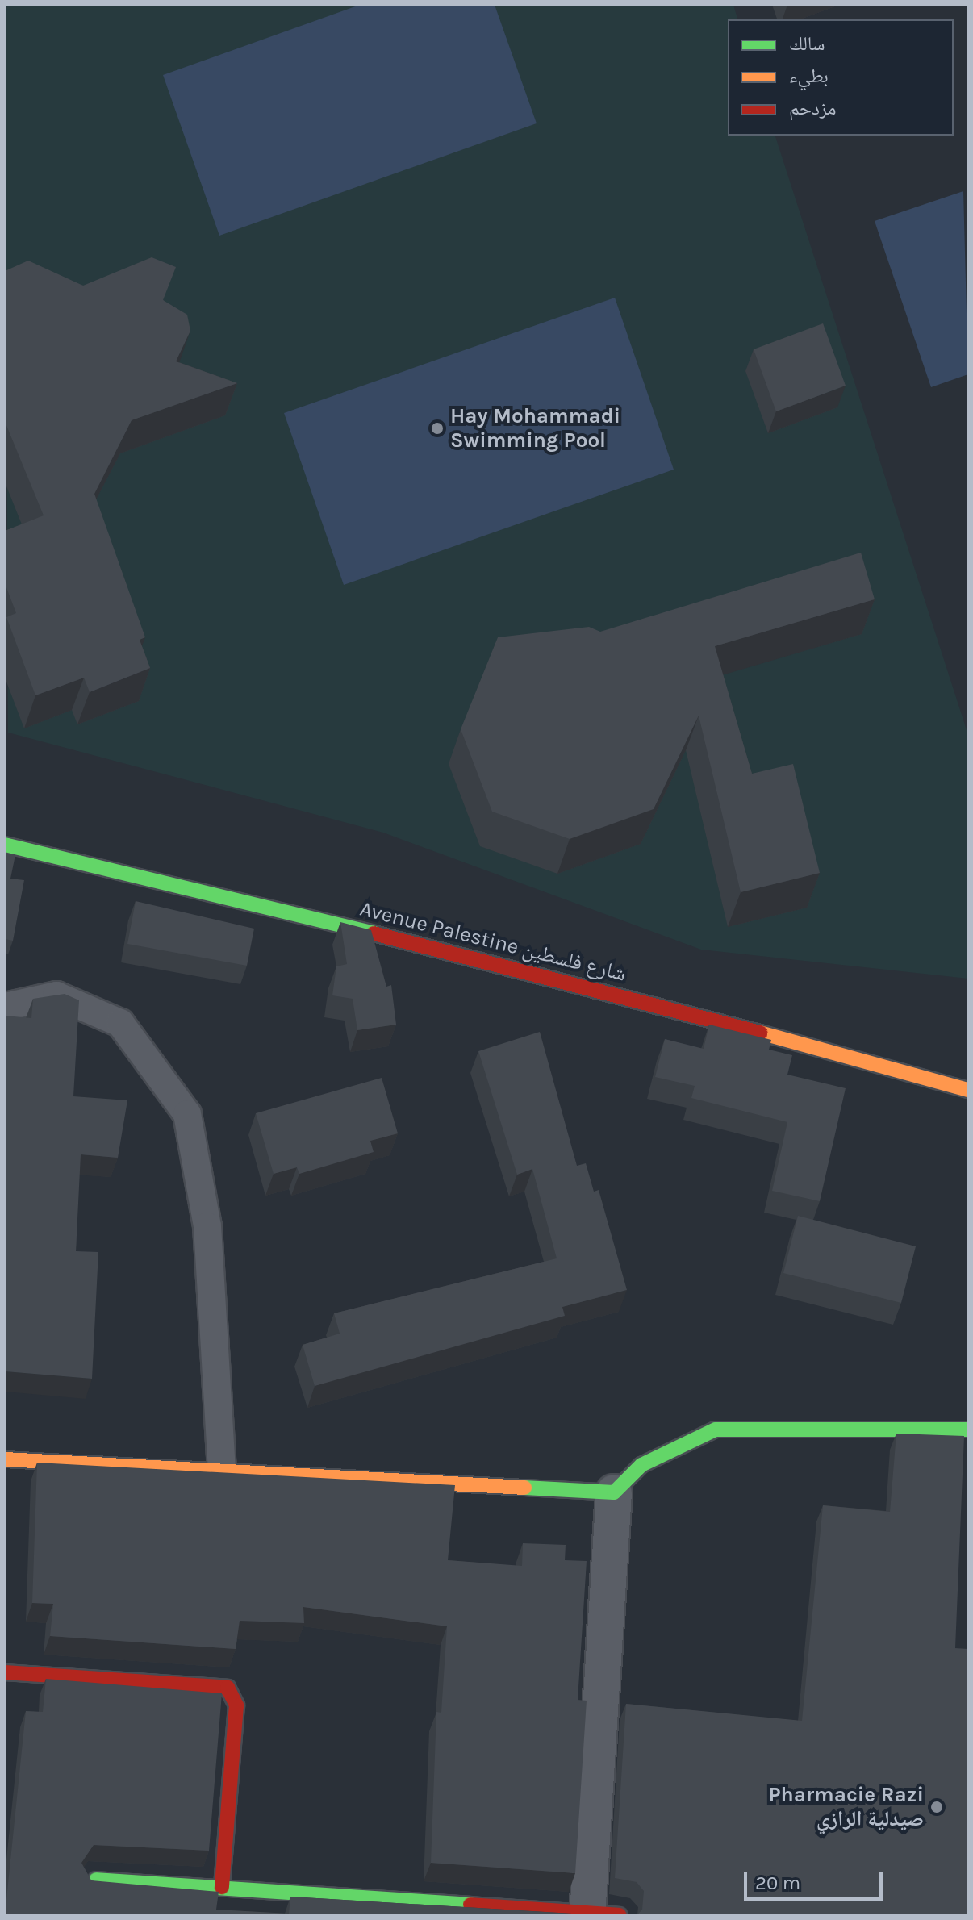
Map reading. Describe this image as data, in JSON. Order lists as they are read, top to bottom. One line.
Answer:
{"streets":{"street":["Avenue Palestine شارع فلسطين"]},"places":["Hay Mohammadi Swimming Pool","Pharmacie Razi صيدلية الرازي"],"legend":["سالك","بطيء","مزدحم"],"scale_bar":"20 m"}
